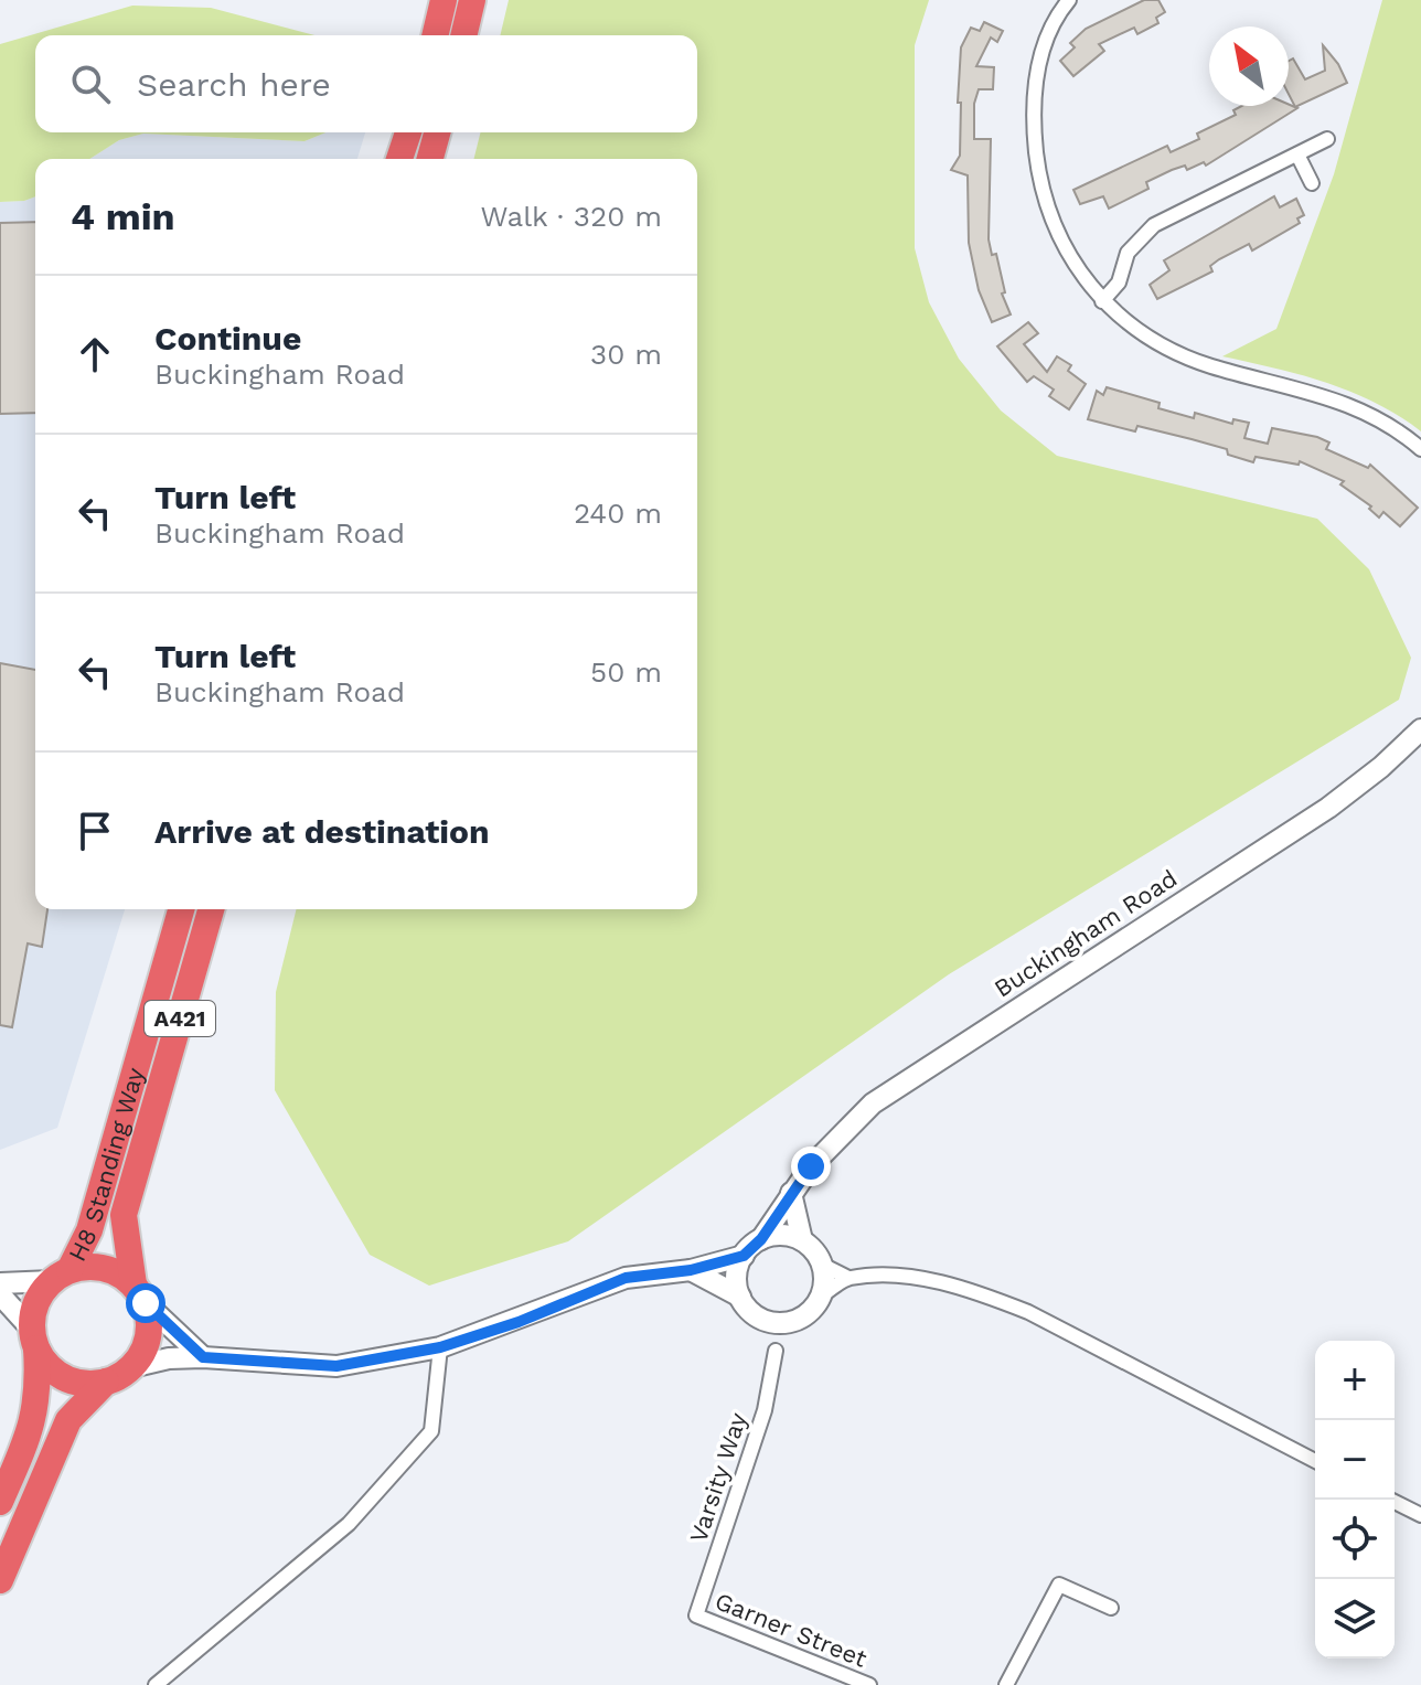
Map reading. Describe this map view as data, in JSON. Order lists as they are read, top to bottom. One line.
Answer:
{"streets":{"highway":["A421","H8 Standing Way"],"main road":["Buckingham Road"],"street":["Varsity Way","Garner Street"]},"crossings":[["A421","H8 Standing Way"],["Varsity Way","Garner Street"]],"north":"top left","page":{"search":"Search here","heading":["4 min","Walk · 320 m"],"list":[["Continue","Buckingham Road","30 m"],["Turn left","Buckingham Road","240 m"],["Turn left","Buckingham Road","50 m"],"Arrive at destination"],"map_buttons":["+","−"]}}
